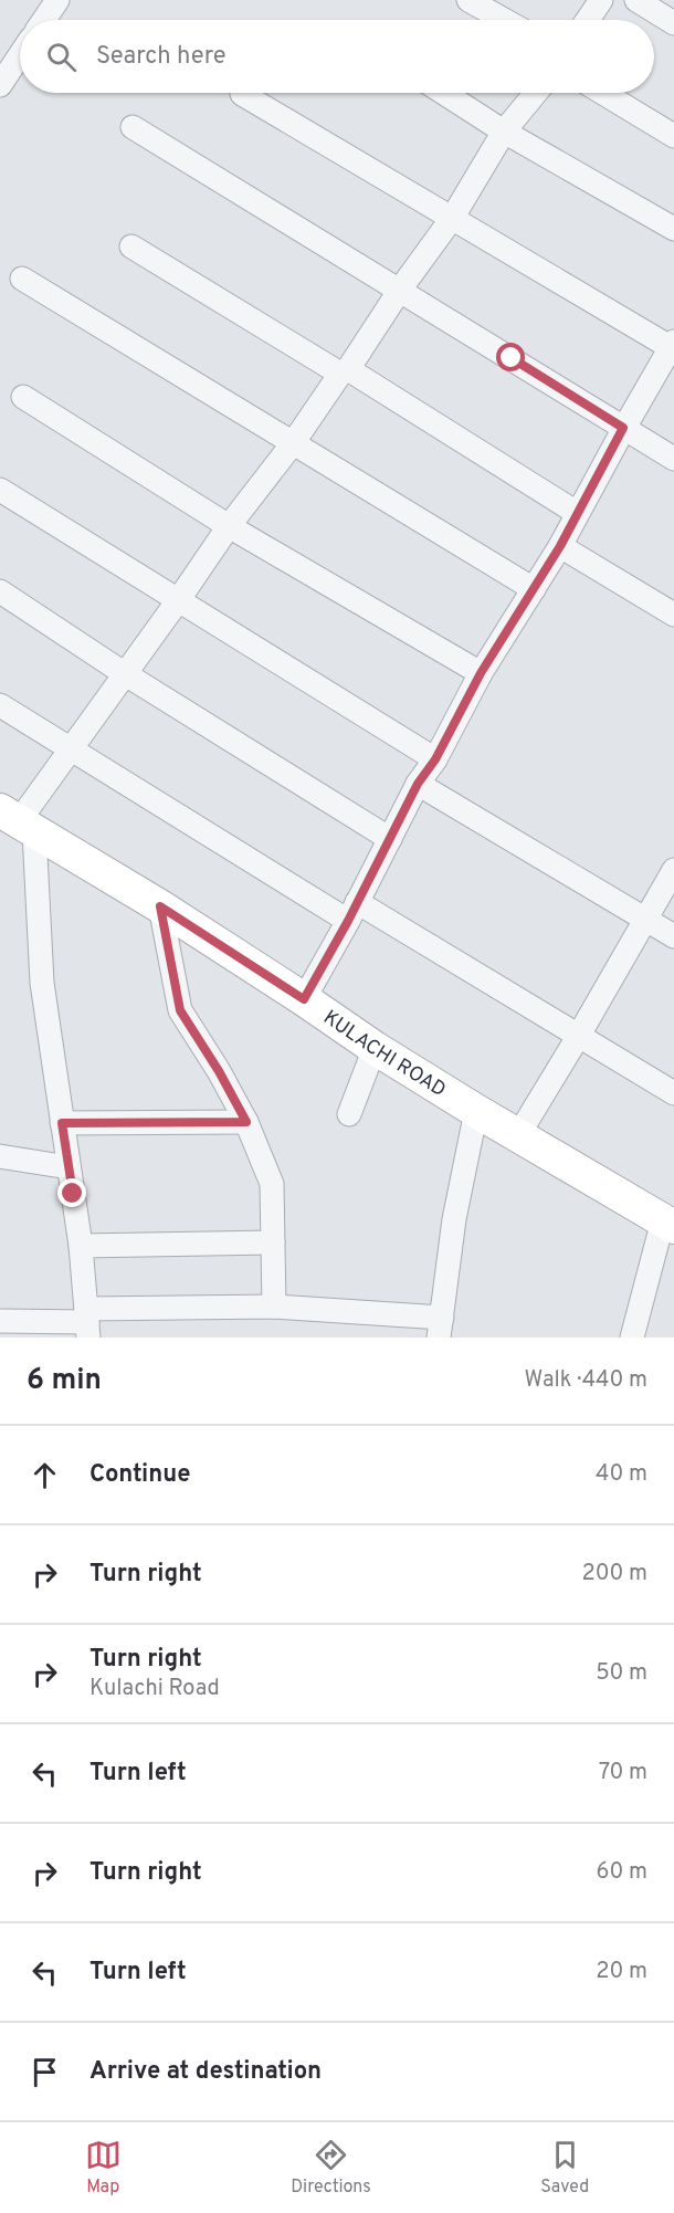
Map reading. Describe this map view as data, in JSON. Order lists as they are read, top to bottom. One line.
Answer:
{"streets":{"street":["KULACHI ROAD"]},"page":{"search":"Search here","heading":["6 min","Walk · 440 m"],"list":[["Continue","40 m"],["Turn right","200 m"],["Turn right","Kulachi Road","50 m"],["Turn left","70 m"],["Turn right","60 m"],["Turn left","20 m"],"Arrive at destination"],"nav":["Map","Directions","Saved"]}}
